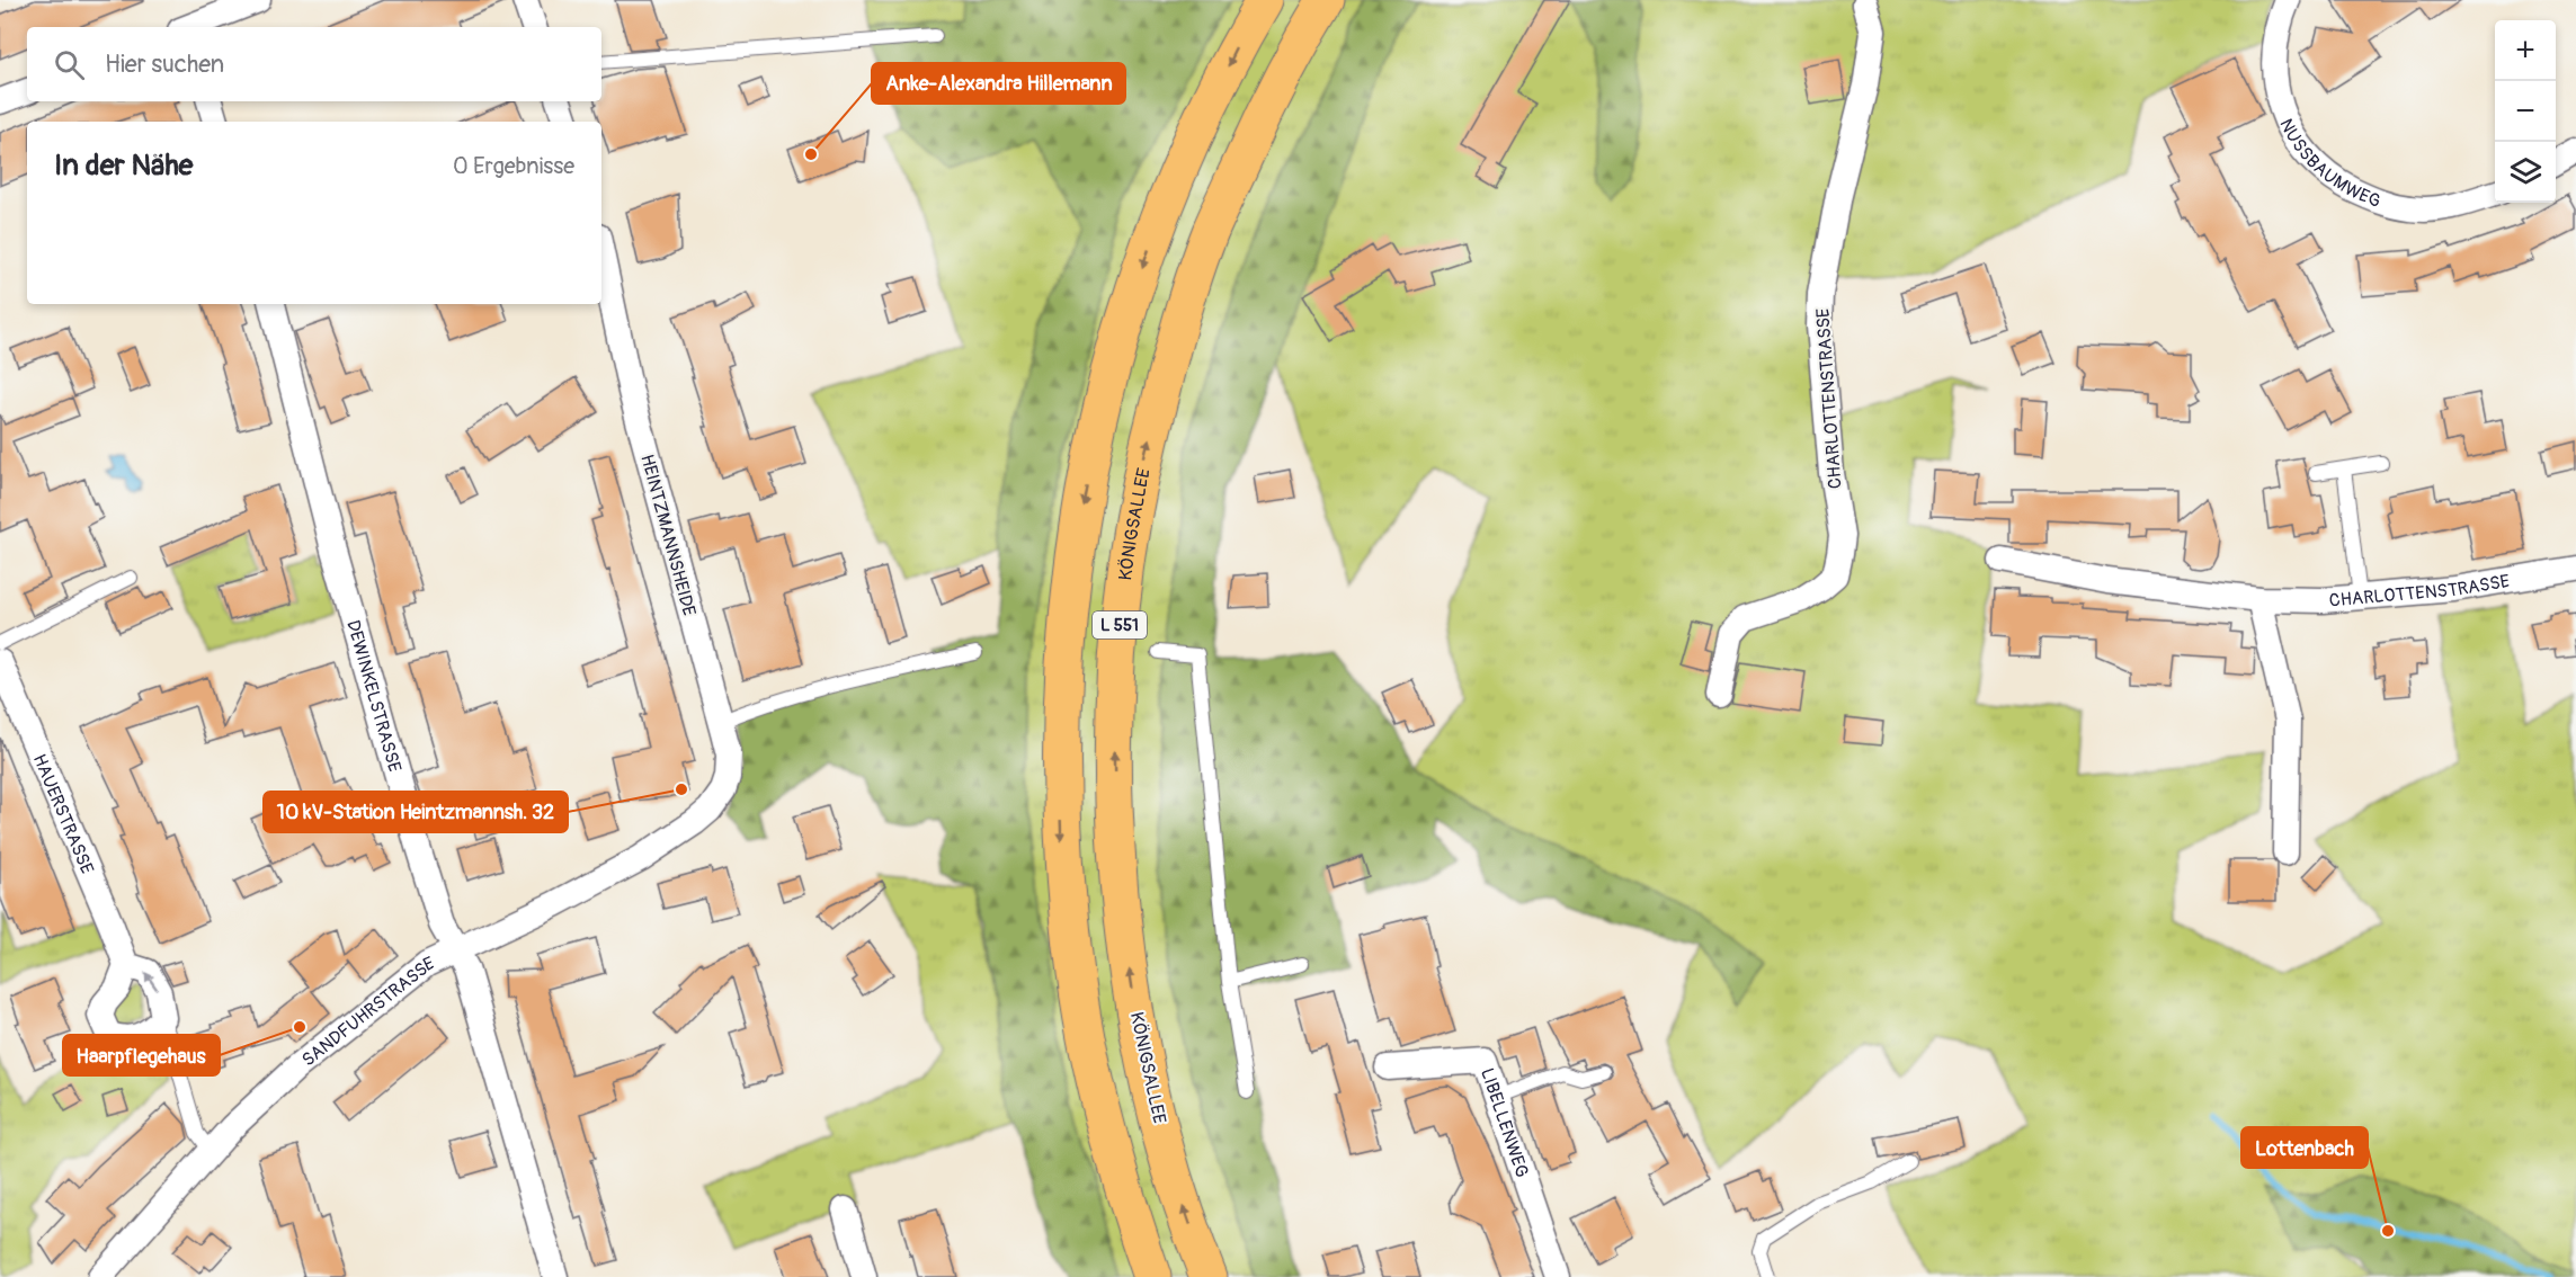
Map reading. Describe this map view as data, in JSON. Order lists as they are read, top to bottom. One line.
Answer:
{"streets":{"main road":["KÖNIGSALLEE","L 551"],"street":["NUSSBAUMWEG","CHARLOTTENSTRASSE","HEINTZMANNSHEIDE","DEWINKELSTRASSE","HAUERSTRASSE","SANDFUHRSTRASSE","LIBELLENWEG"]},"crossings":[["HEINTZMANNSHEIDE","SANDFUHRSTRASSE"],["DEWINKELSTRASSE","SANDFUHRSTRASSE"]],"places":["Anke-Alexandra Hillemann","10 kV-Station Heintzmannsh. 32","Haarpflegehaus","Lottenbach"],"page":{"map_buttons":["+","−"],"search":"Hier suchen","heading":["In der Nähe","0 Ergebnisse"]}}
